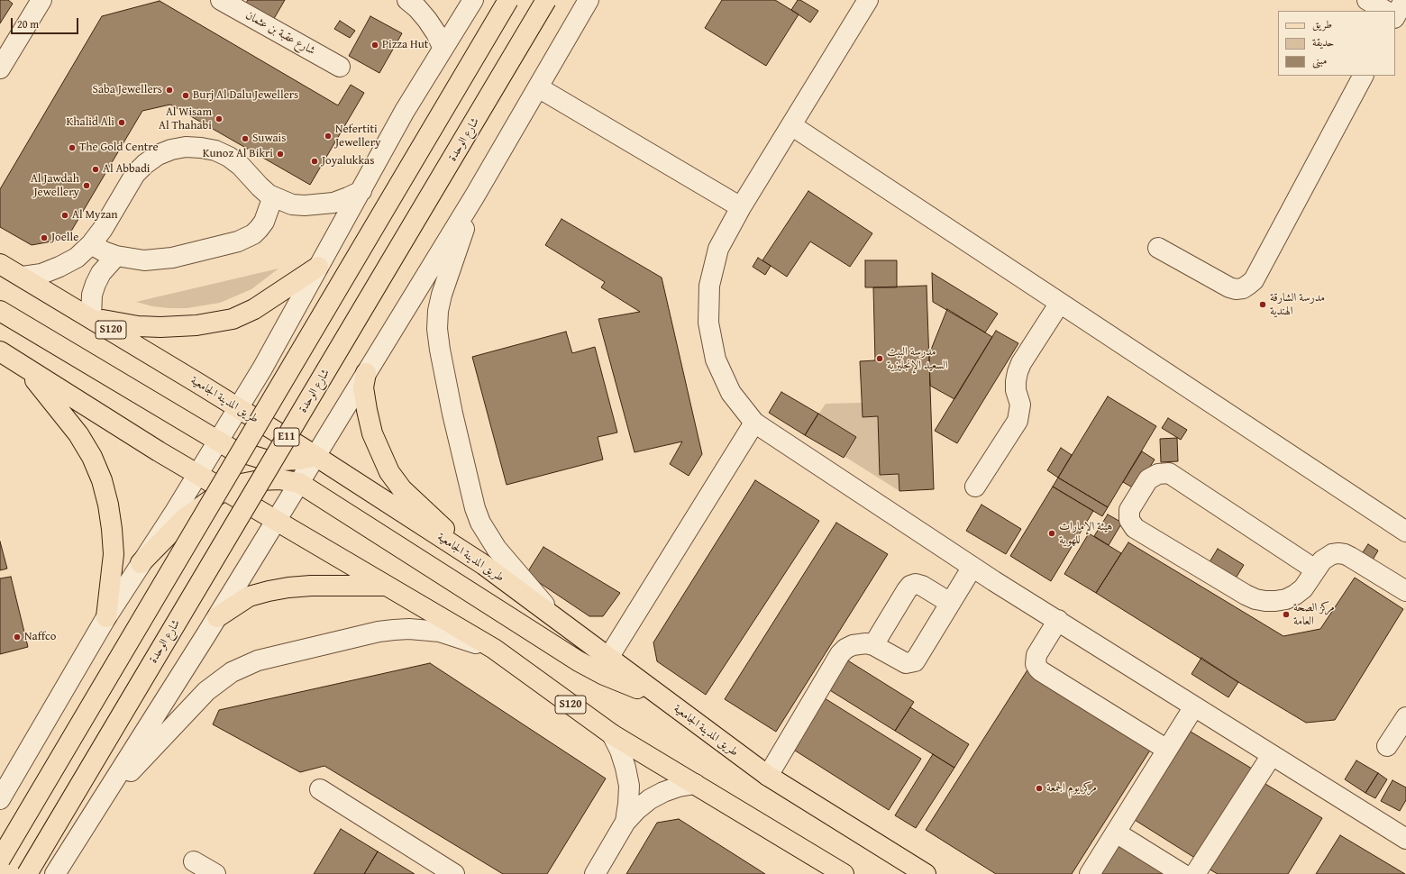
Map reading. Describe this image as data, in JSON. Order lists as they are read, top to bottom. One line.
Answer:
{"streets":{"main road":["شارع الوحدة","S120","طريق المدينة الجامعية","E11"],"street":["شارع عقبة بن عثمان"]},"places":["Pizza Hut","Saba Jewellers","Burj Al Dalu Jewellers","Al Wisam Al Thahabi","Khalid Ali","Nefertiti Jewellery","Suwais","The Gold Centre","Kunoz Al Bikri","Joyalukkas","Al Abbadi","Al Jawdah Jewellery","Al Myzan","Joelle","مدرسة الشارقة الهندية","مدرسة البيت السعيد الإنجليزية","هيئة الإمارات للهوية","مركز الصحة العامة","Naffco","مركز يوم الجمعة"],"legend":["طريق","حديقة","مبنى"],"scale_bar":"20 m"}
